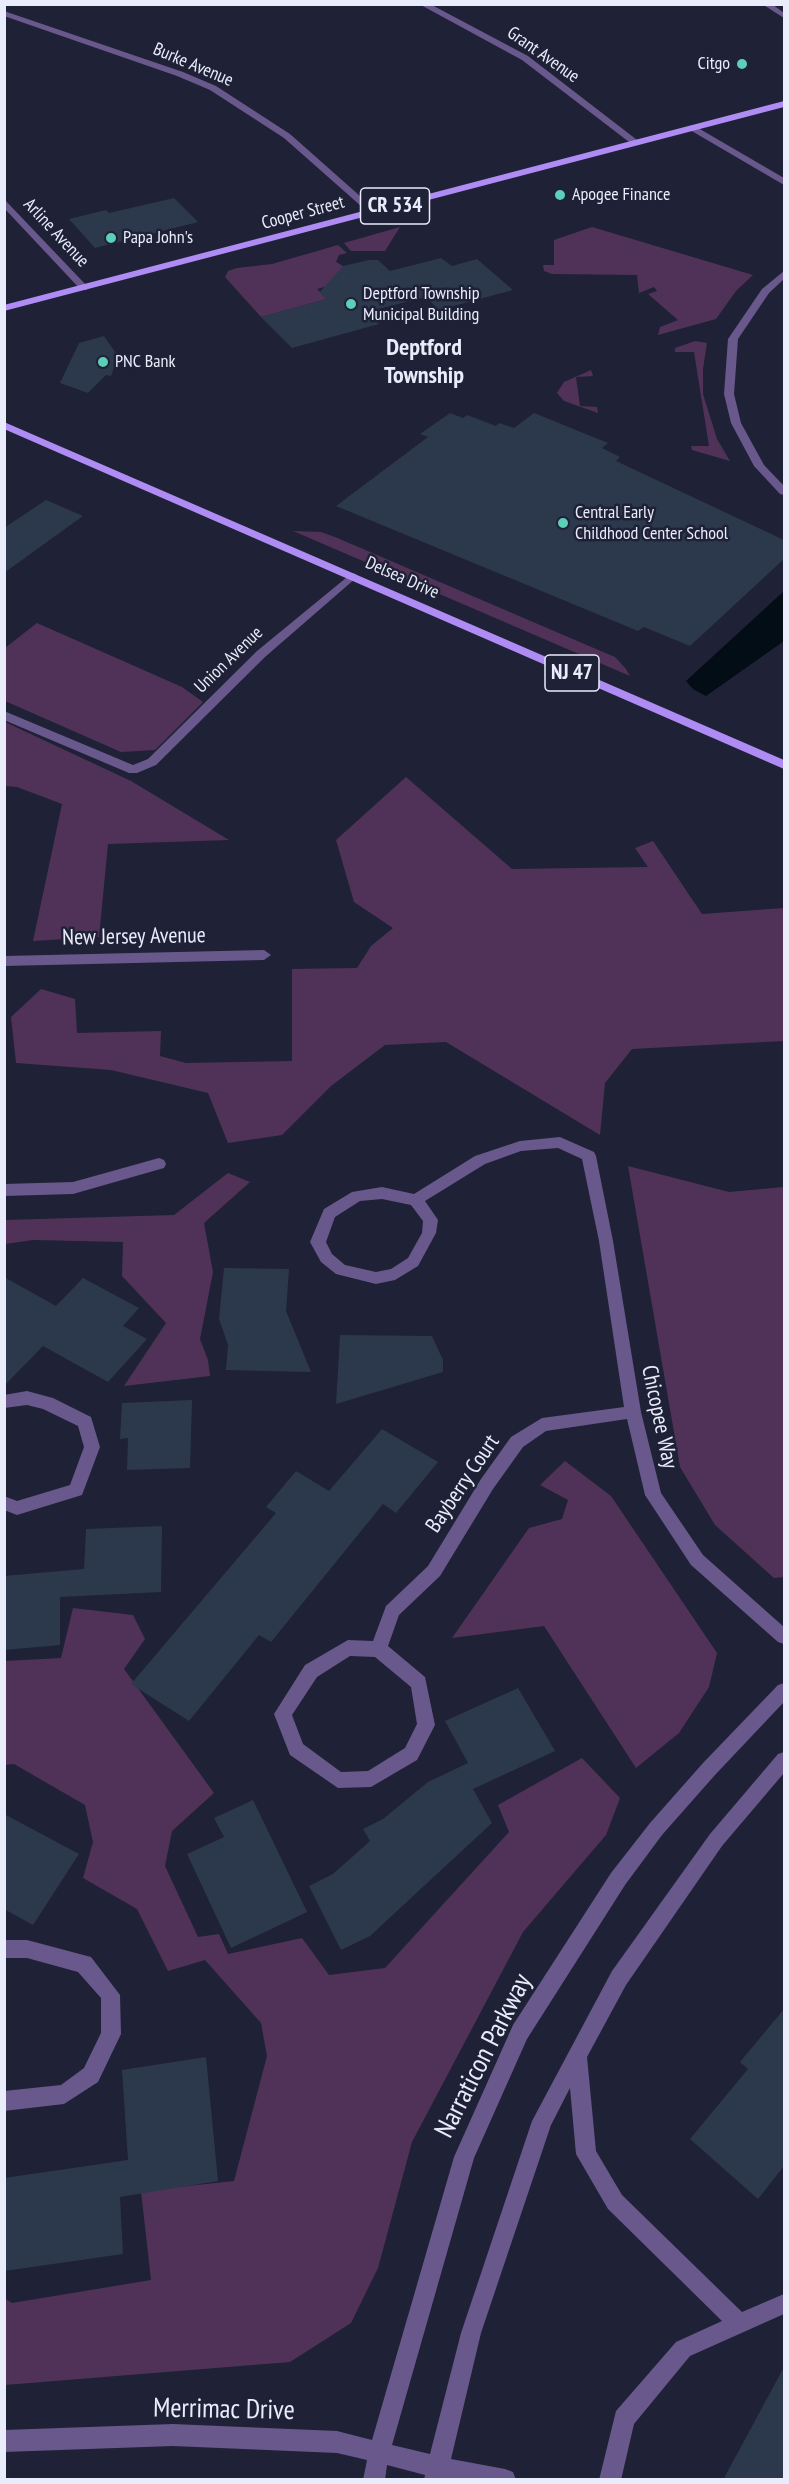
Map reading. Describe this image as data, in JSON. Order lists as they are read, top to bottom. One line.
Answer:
{"streets":{"main road":["CR 534","Cooper Street","Delsea Drive","NJ 47"],"street":["Grant Avenue","Burke Avenue","Arline Avenue","Union Avenue","New Jersey Avenue","Chicopee Way","Bayberry Court","Narraticon Parkway","Merrimac Drive"]},"crossings":[["Grant Avenue","Cooper Street"],["Burke Avenue","Cooper Street"],["Cooper Street","Arline Avenue"],["Delsea Drive","Union Avenue"],["Chicopee Way","Bayberry Court"],["Narraticon Parkway","Merrimac Drive"]],"districts":["Deptford Township"],"places":["Citgo","Apogee Finance","Papa John's","Deptford Township Municipal Building","PNC Bank","Central Early Childhood Center School"]}
